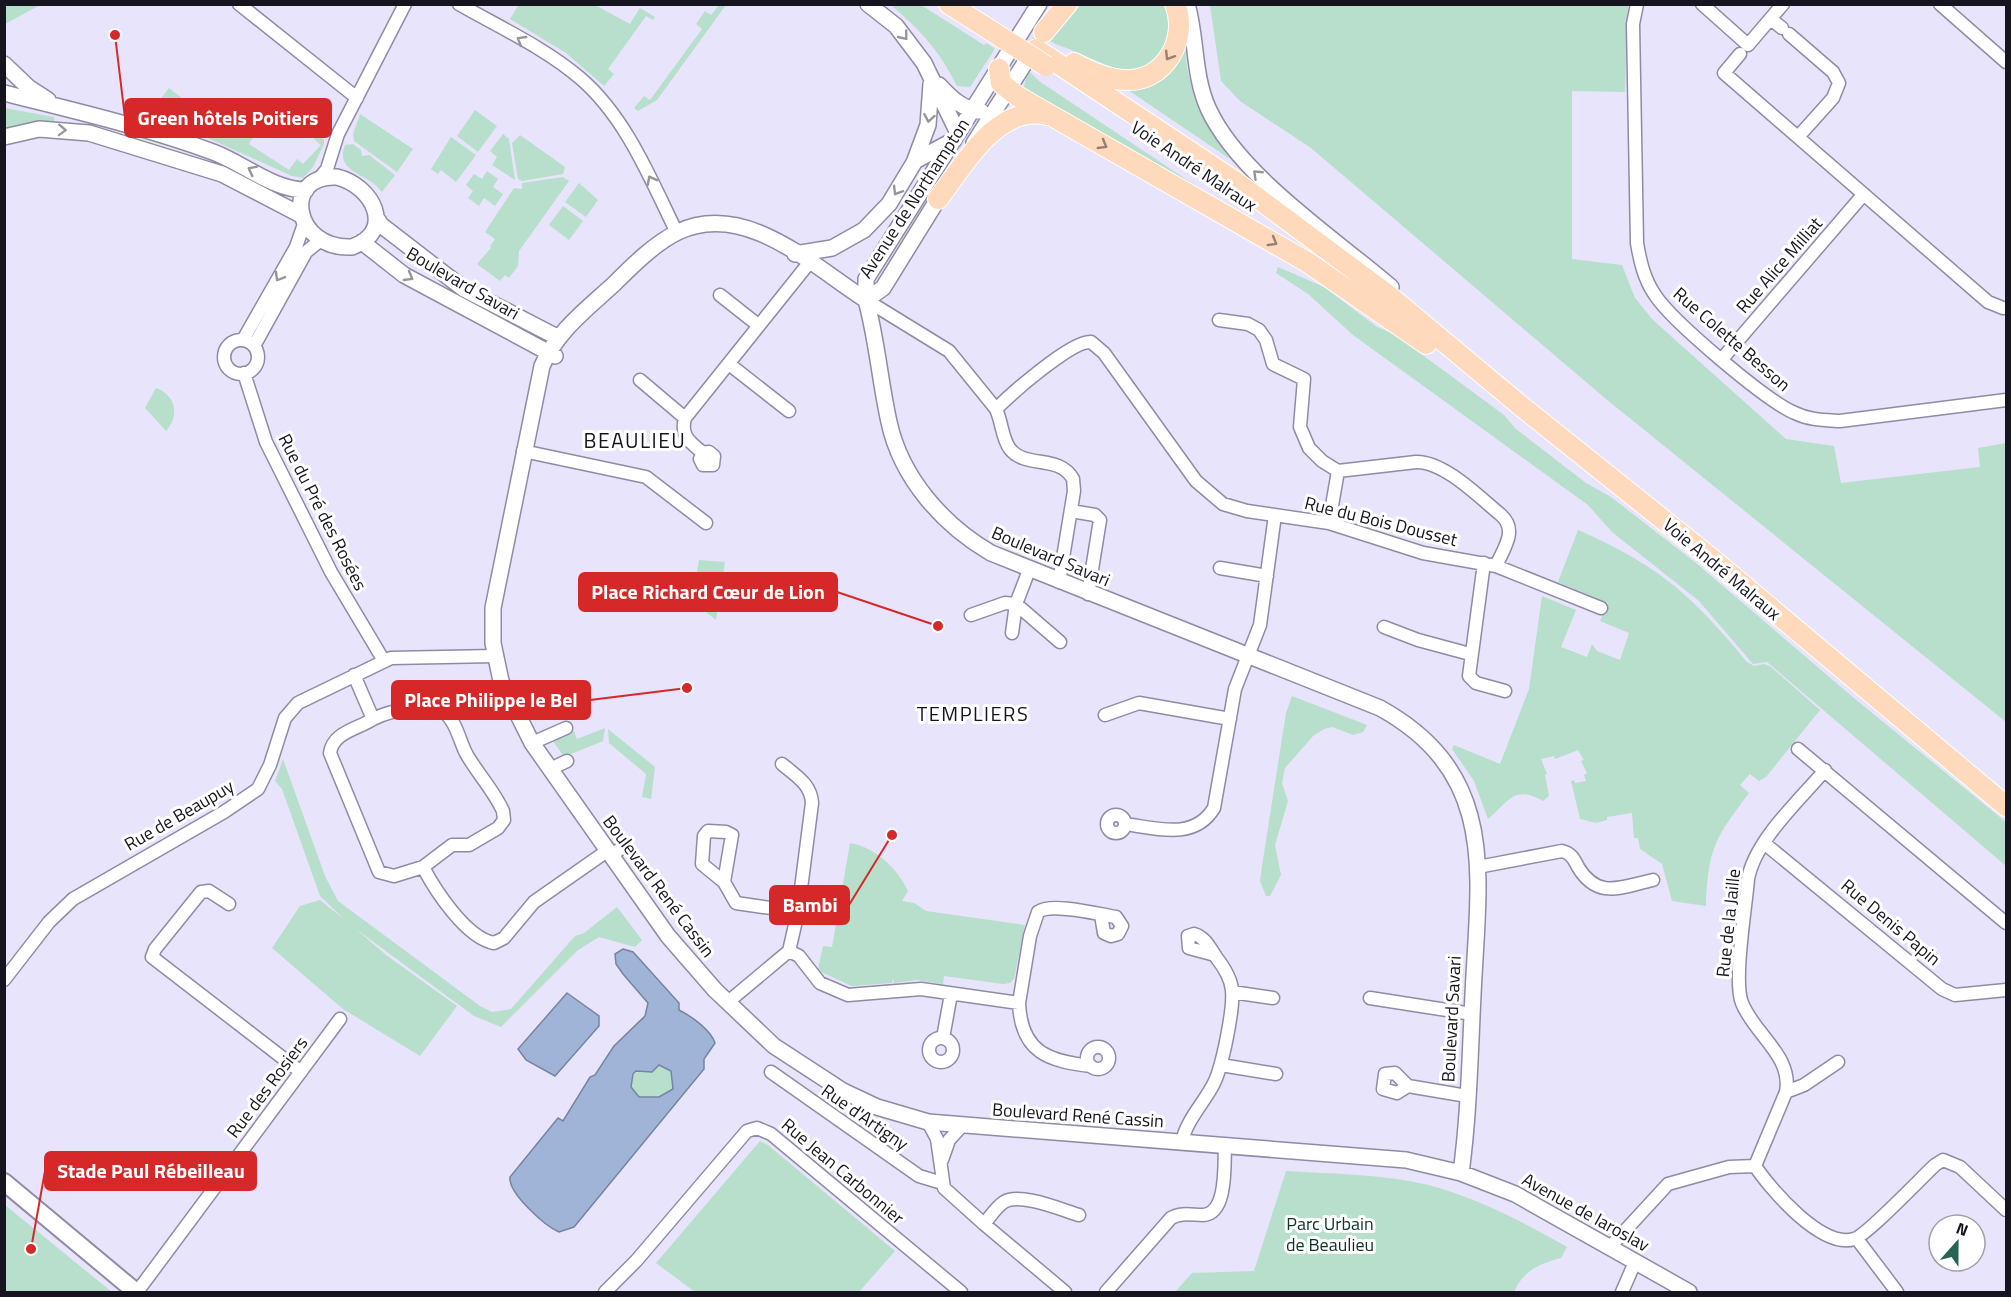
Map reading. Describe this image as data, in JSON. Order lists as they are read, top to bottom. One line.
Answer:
{"streets":{"main road":["Voie André Malraux"],"street":["Avenue de Northampton","Rue Alice Milliat","Boulevard Savari","Rue Colette Besson","Rue du Pré des Rosées","Rue du Bois Dousset","Rue de Beaupuy","Boulevard René Cassin","Rue Denis Papin","Rue de la Jaille","Rue des Rosiers","Rue d'Artigny","Rue Jean Carbonnier","Avenue de Iaroslav"]},"crossings":[["Voie André Malraux","Avenue de Northampton"],["Avenue de Northampton","Boulevard Savari"],["Rue Alice Milliat","Rue Colette Besson"],["Boulevard Savari","Rue du Pré des Rosées"],["Boulevard Savari","Boulevard René Cassin"],["Boulevard Savari","Avenue de Iaroslav"],["Rue du Pré des Rosées","Rue de Beaupuy"],["Rue de Beaupuy","Boulevard René Cassin"],["Boulevard René Cassin","Rue d'Artigny"],["Boulevard René Cassin","Avenue de Iaroslav"],["Rue Denis Papin","Rue de la Jaille"]],"districts":["BEAULIEU","TEMPLIERS"],"parks":["Parc Urbain de Beaulieu"],"places":["Green hôtels Poitiers","Place Richard Cœur de Lion","Place Philippe le Bel","Bambi","Stade Paul Rébeilleau"],"north":"top"}
